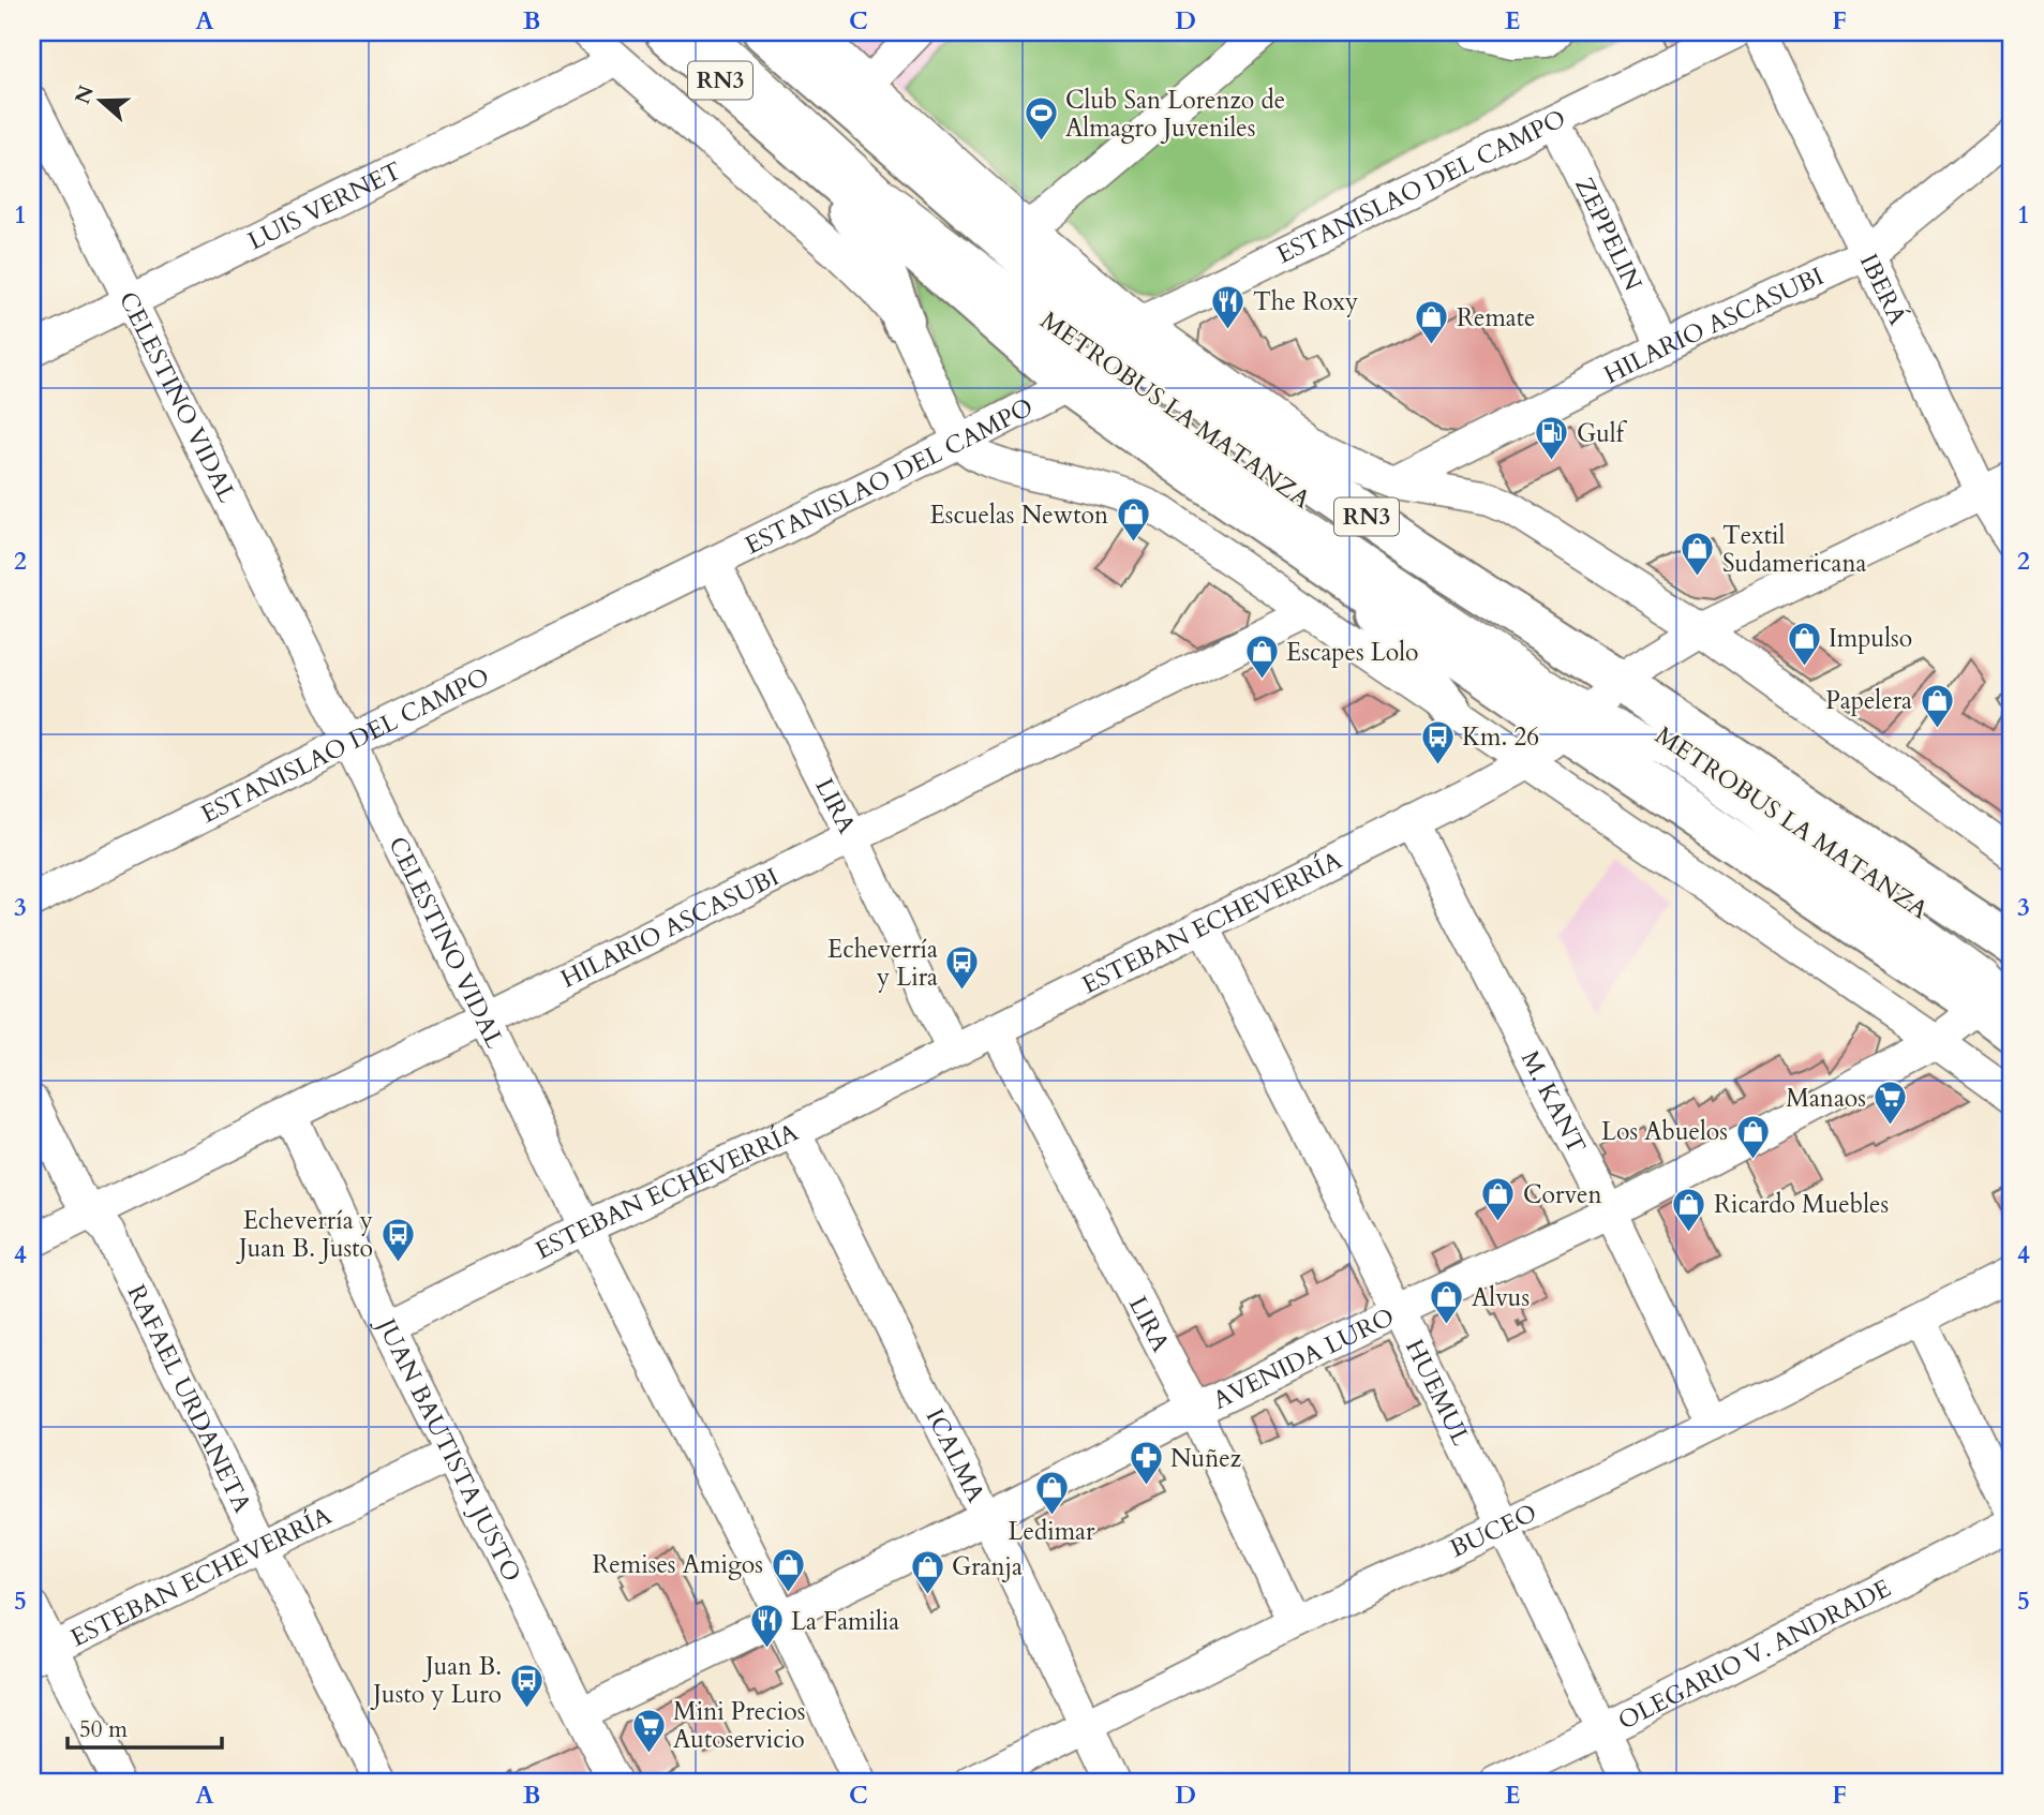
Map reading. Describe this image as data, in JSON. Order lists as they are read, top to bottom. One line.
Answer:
{"streets":{"highway":["RN3"],"street":["ESTANISLAO DEL CAMPO","LUIS VERNET","ZEPPELIN","IBERÁ","HILARIO ASCASUBI","CELESTINO VIDAL","METROBUS LA MATANZA","LIRA","ESTEBAN ECHEVERRÍA","M. KANT","AVENIDA LURO","HUEMUL","RAFAEL URDANETA","JUAN BAUTISTA JUSTO","ICALMA","BUCEO","OLEGARIO V. ANDRADE"]},"crossings":[["RN3","ESTANISLAO DEL CAMPO"],["RN3","METROBUS LA MATANZA"],["RN3","ESTEBAN ECHEVERRÍA"],["RN3","AVENIDA LURO"],["ESTANISLAO DEL CAMPO","ZEPPELIN"],["ESTANISLAO DEL CAMPO","CELESTINO VIDAL"],["ESTANISLAO DEL CAMPO","METROBUS LA MATANZA"],["ESTANISLAO DEL CAMPO","LIRA"],["LUIS VERNET","CELESTINO VIDAL"],["ZEPPELIN","HILARIO ASCASUBI"],["IBERÁ","HILARIO ASCASUBI"],["IBERÁ","ESTEBAN ECHEVERRÍA"],["HILARIO ASCASUBI","CELESTINO VIDAL"],["HILARIO ASCASUBI","LIRA"],["HILARIO ASCASUBI","RAFAEL URDANETA"],["HILARIO ASCASUBI","JUAN BAUTISTA JUSTO"],["CELESTINO VIDAL","ESTEBAN ECHEVERRÍA"],["CELESTINO VIDAL","AVENIDA LURO"],["METROBUS LA MATANZA","ESTEBAN ECHEVERRÍA"],["METROBUS LA MATANZA","AVENIDA LURO"],["LIRA","ESTEBAN ECHEVERRÍA"],["LIRA","AVENIDA LURO"],["LIRA","BUCEO"],["ESTEBAN ECHEVERRÍA","M. KANT"],["ESTEBAN ECHEVERRÍA","HUEMUL"],["ESTEBAN ECHEVERRÍA","RAFAEL URDANETA"],["ESTEBAN ECHEVERRÍA","JUAN BAUTISTA JUSTO"],["ESTEBAN ECHEVERRÍA","ICALMA"],["M. KANT","AVENIDA LURO"],["M. KANT","BUCEO"],["AVENIDA LURO","HUEMUL"],["AVENIDA LURO","JUAN BAUTISTA JUSTO"],["AVENIDA LURO","ICALMA"],["HUEMUL","BUCEO"],["HUEMUL","OLEGARIO V. ANDRADE"],["ICALMA","BUCEO"]],"places":{"sports":["Club San Lorenzo de Almagro Juveniles"],"restaurant":["The Roxy","La Familia"],"shop":["Remate","Escuelas Newton","Textil Sudamericana","Impulso","Escapes Lolo","Papelera","Los Abuelos","Corven","Ricardo Muebles","Alvus","Ledimar","Remises Amigos","Granja"],"fuel station":["Gulf"],"bus stop":["Km. 26","Echeverría y Lira","Echeverría y Juan B. Justo","Juan B. Justo y Luro"],"supermarket":["Manaos","Mini Precios Autoservicio"],"pharmacy":["Nuñez"]},"scale_bar":"50 m","north":"left","grid":{"columns":["A","B","C","D","E","F"],"rows":["1","2","3","4","5"]}}
